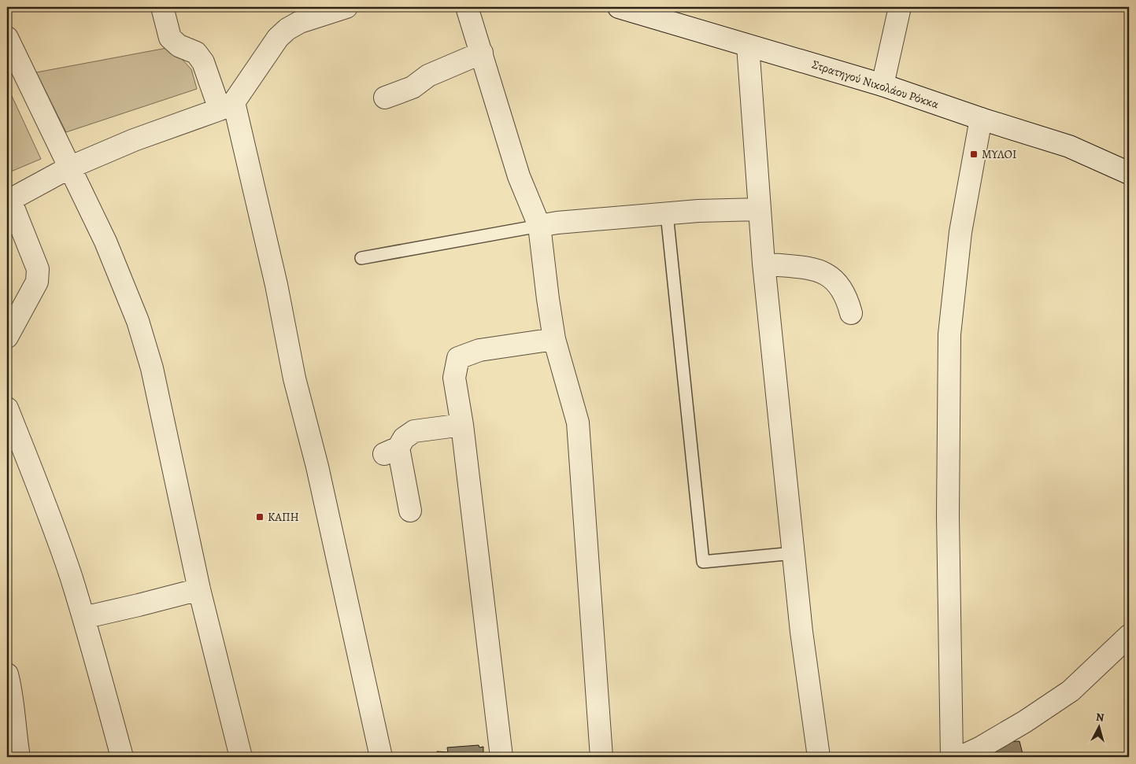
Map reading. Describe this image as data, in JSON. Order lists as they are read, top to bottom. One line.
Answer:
{"streets":{"street":["Στρατηγού Νικολάου Ρόκκα"]},"places":{"transit":["ΜΥΛΟΙ","ΚΑΠΗ"]},"north":"top"}
